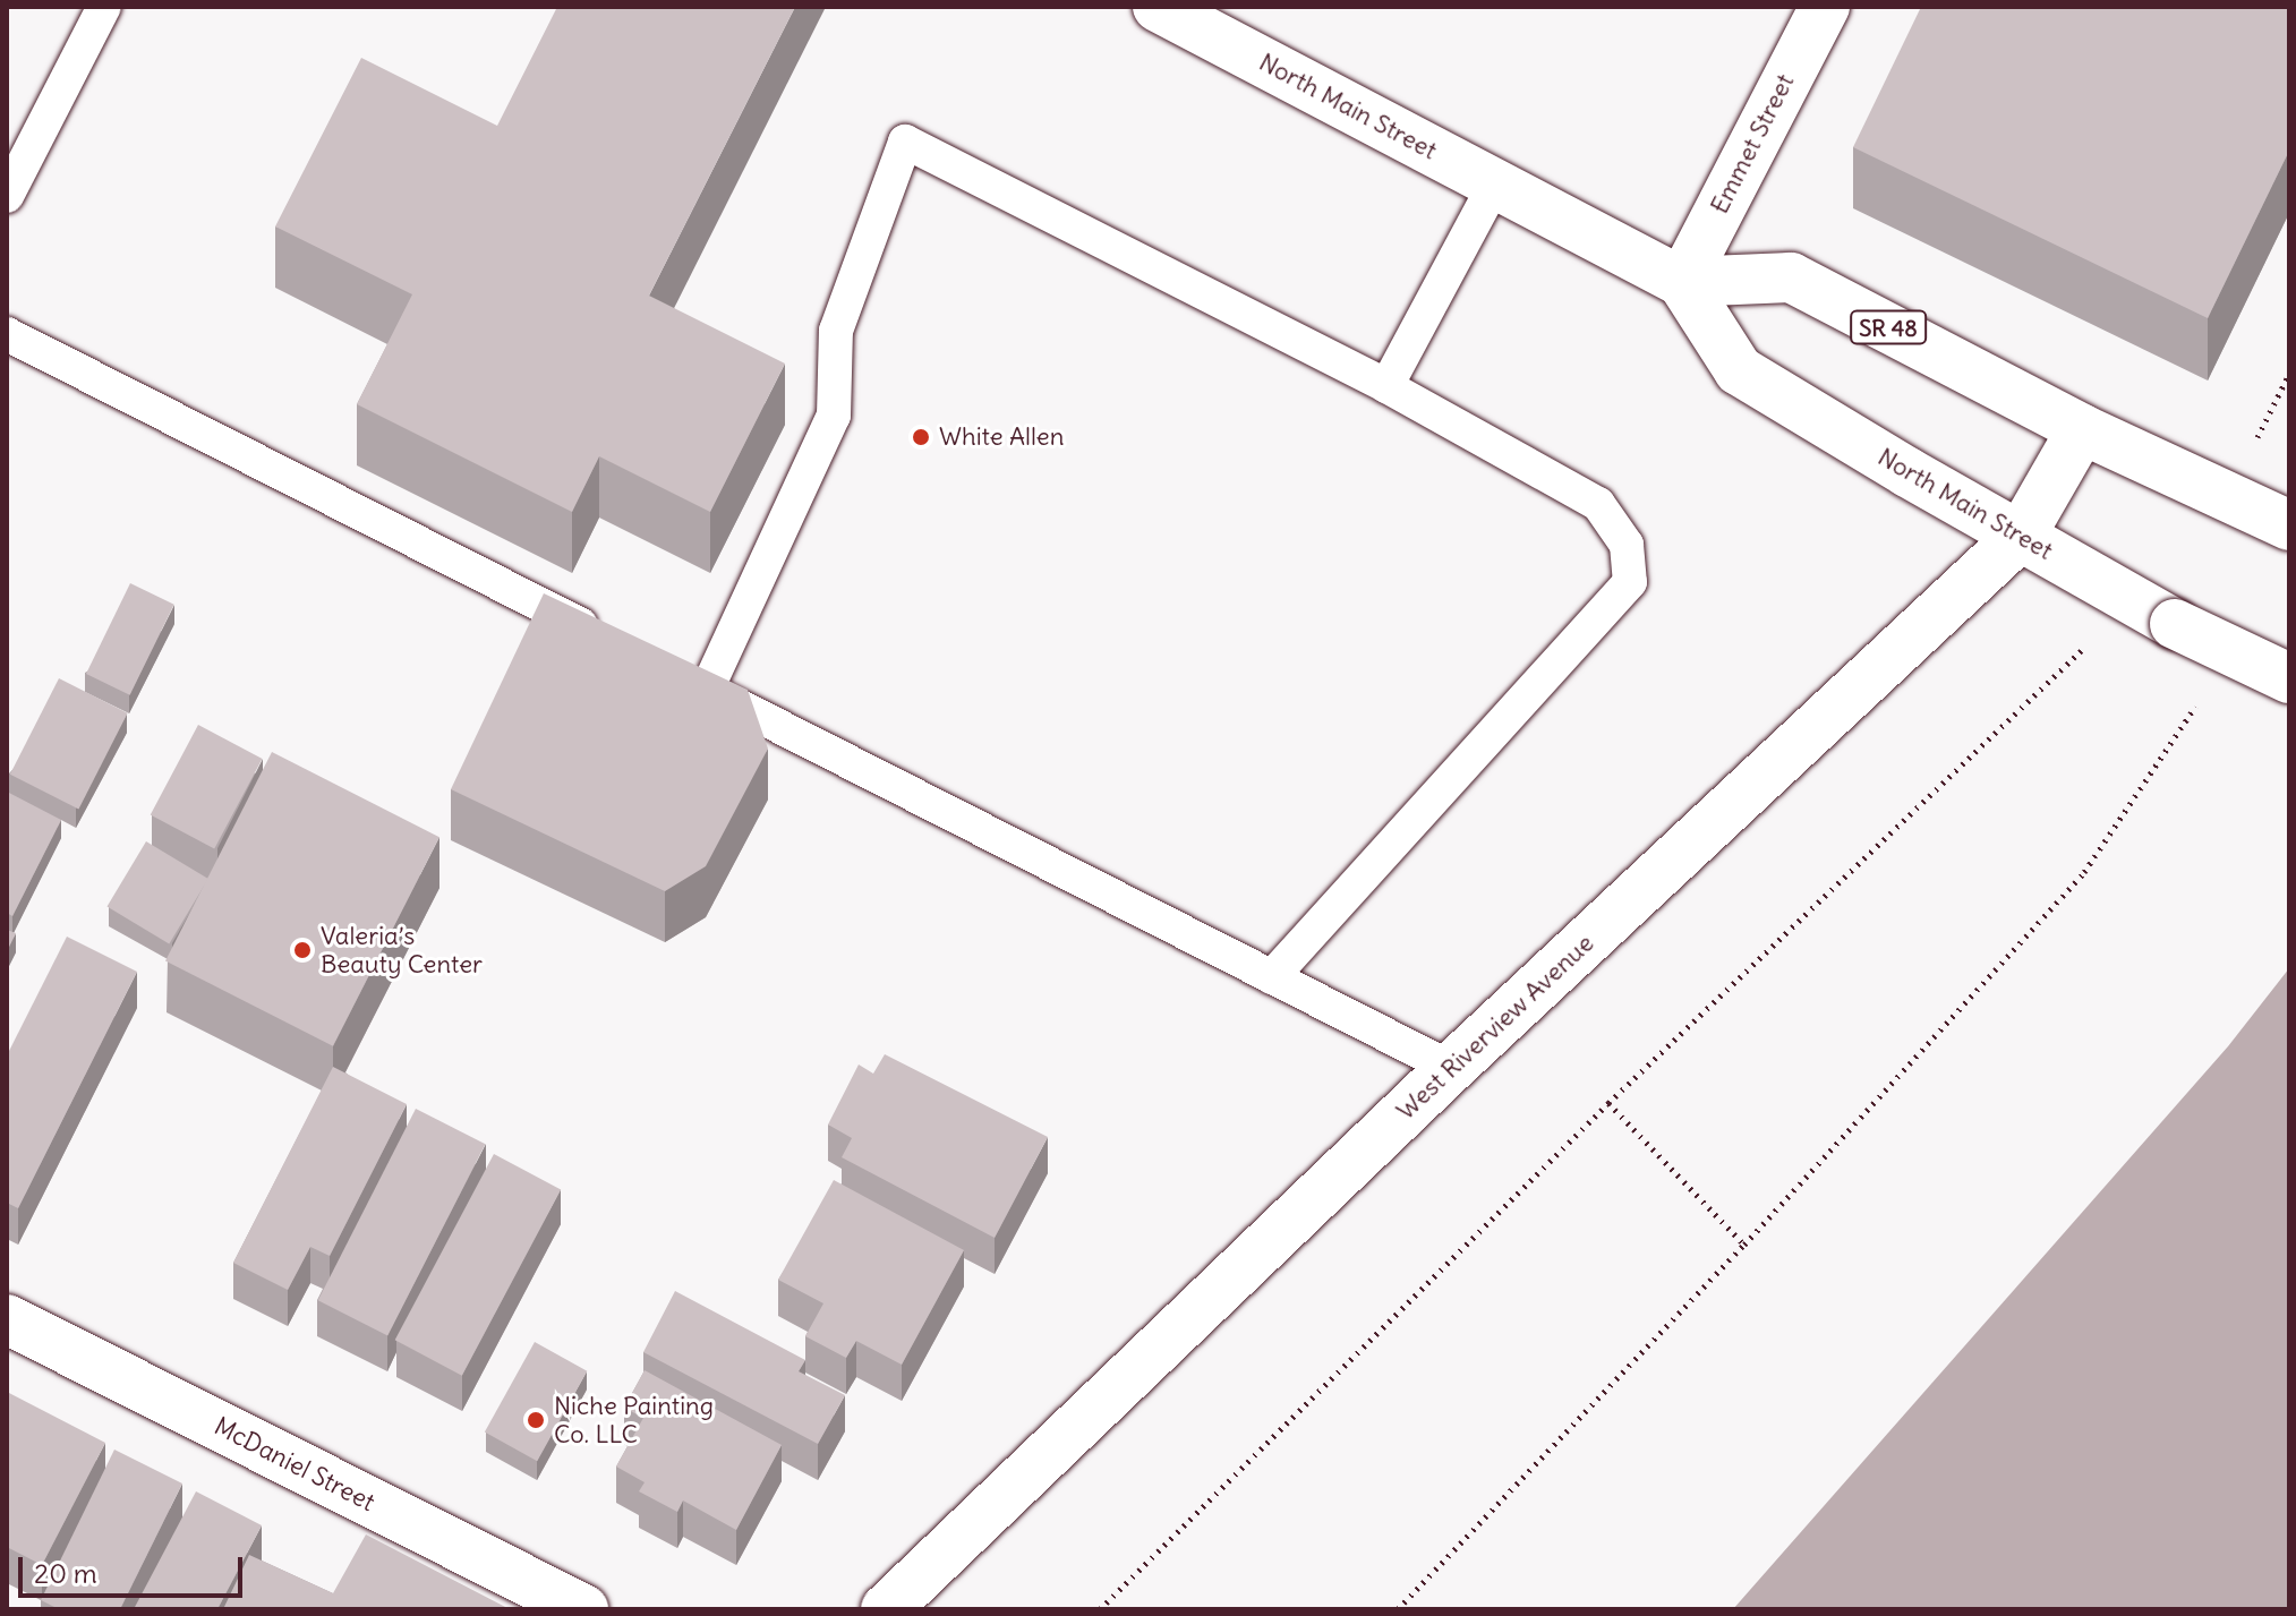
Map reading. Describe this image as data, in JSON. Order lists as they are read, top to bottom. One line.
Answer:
{"streets":{"main road":["North Main Street","Emmet Street","SR 48","West Riverview Avenue","McDaniel Street"]},"crossings":[["North Main Street","Emmet Street"],["North Main Street","SR 48"],["North Main Street","West Riverview Avenue"],["Emmet Street","SR 48"],["SR 48","West Riverview Avenue"]],"places":["White Allen","Valeria’s Beauty Center","Niche Painting Co. LLC"],"scale_bar":"20 m"}
